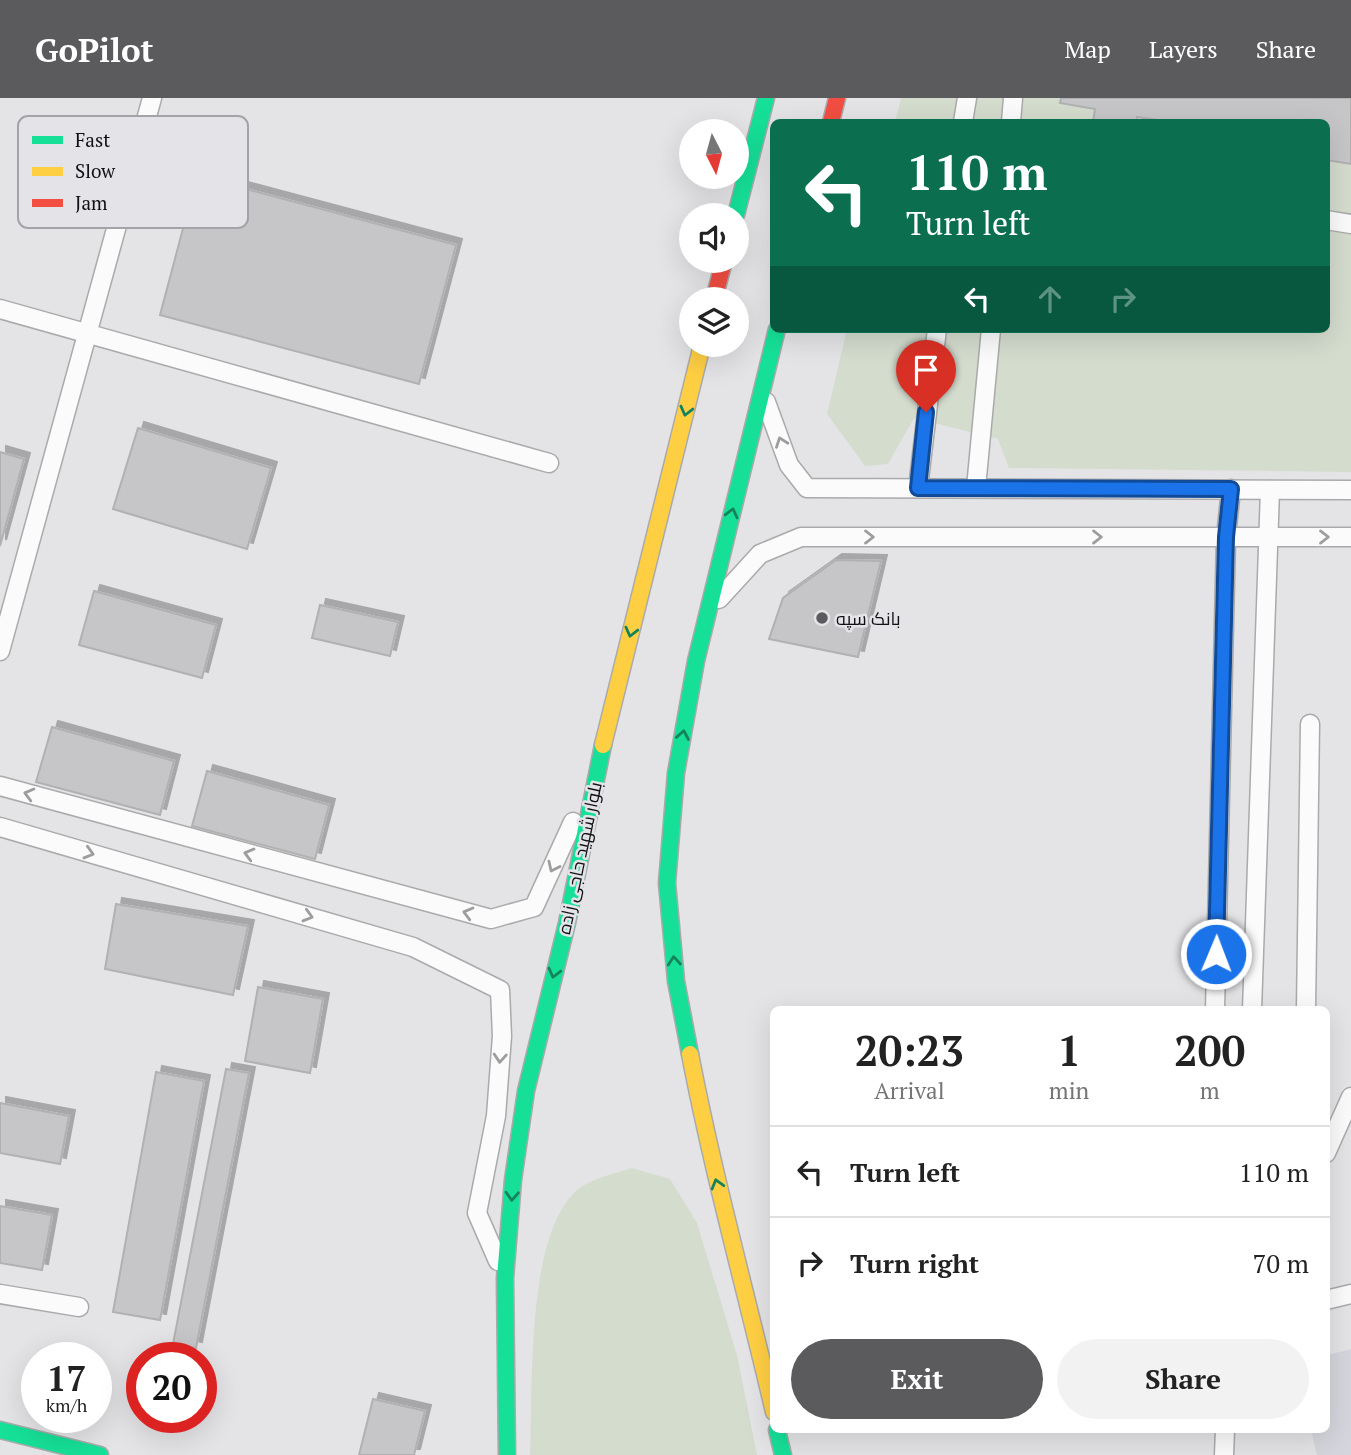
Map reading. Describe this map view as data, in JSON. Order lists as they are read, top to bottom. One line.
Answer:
{"streets":{"main road":["بلوار شهید حاجی زاده"]},"places":["بانک سپه"],"legend":["Fast","Slow","Jam"],"north":"bottom","page":{"header":"GoPilot","nav":["Map","Layers","Share"],"turn":["110 m","Turn left"],"eta":["20:23","Arrival","1","min","200","m"],"list":[{"name":"Turn left","value":"110 m"},{"name":"Turn right","value":"70 m"}],"buttons":["Exit","Share"],"speed":"17 km/h","limit":"20"}}
